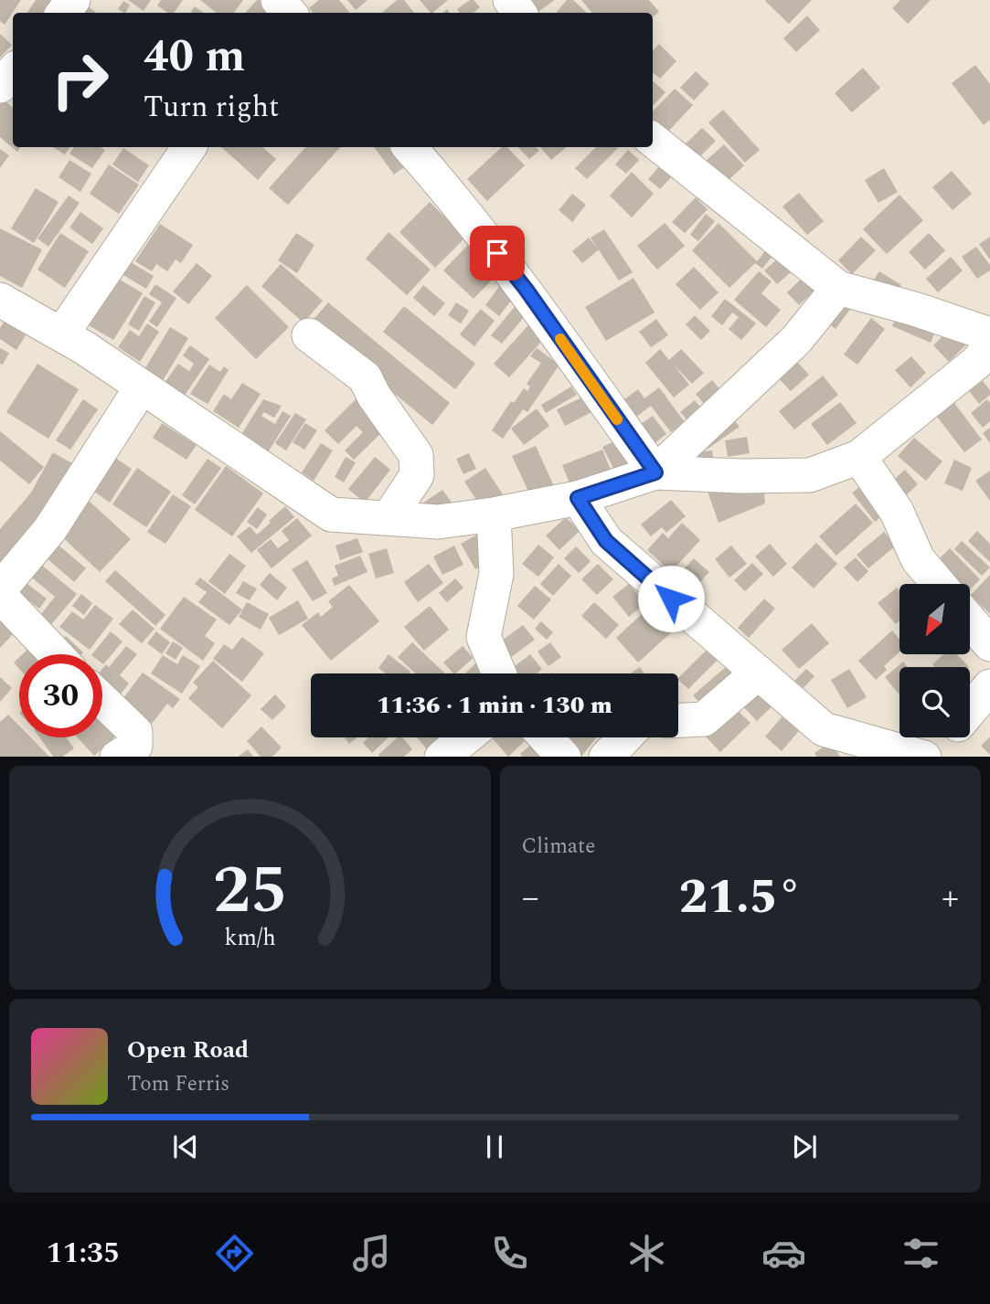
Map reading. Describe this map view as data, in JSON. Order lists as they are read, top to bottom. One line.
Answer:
{"north":"bottom left","page":{"turn":["40 m","Turn right"],"limit":"30","trip":"11:36 · 1 min · 130 m","tile":"Climate","heat":["−","21.5°","+"],"song":["Open Road","Tom Ferris"],"tabs":"11:35","gauge":["25","km/h"]}}
